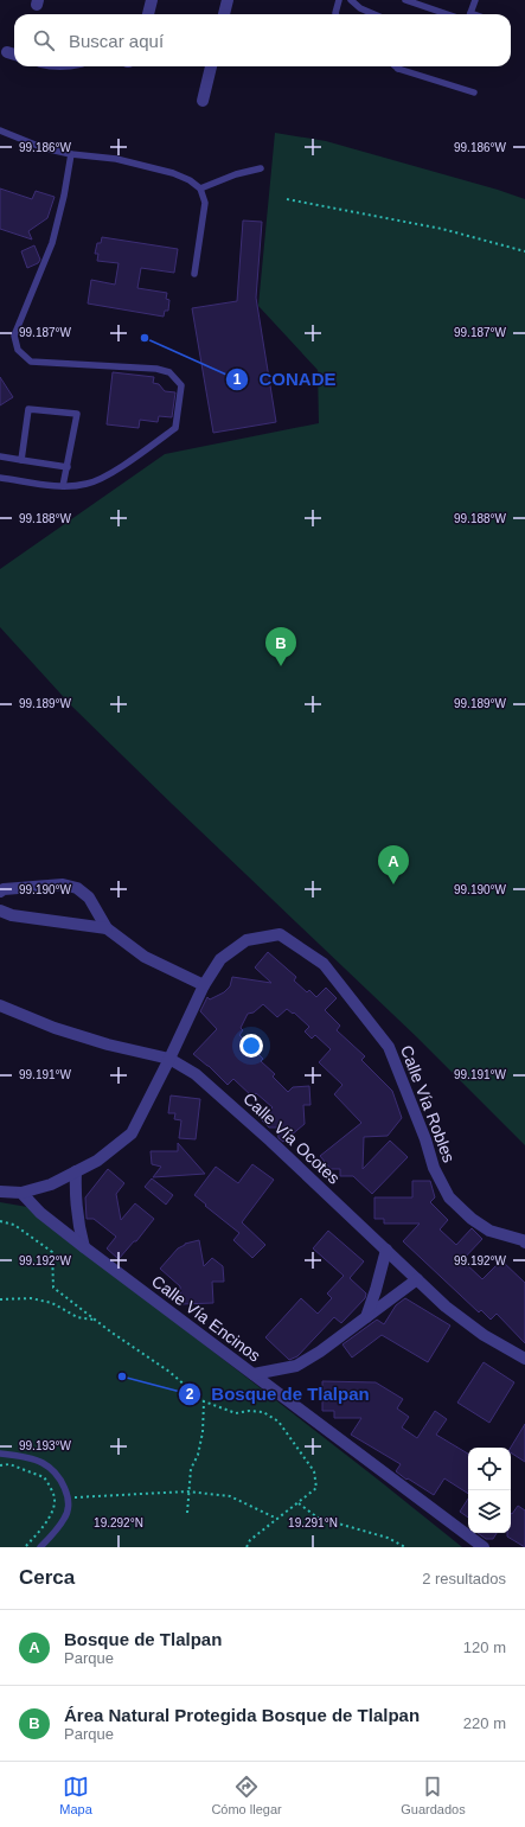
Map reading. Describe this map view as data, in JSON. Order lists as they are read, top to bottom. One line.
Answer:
{"streets":{"street":["Calle Vía Robles","Calle Vía Ocotes","Calle Vía Encinos"]},"crossings":[["Calle Vía Robles","Calle Vía Ocotes"],["Calle Vía Robles","Calle Vía Encinos"]],"places":["CONADE","Bosque de Tlalpan"],"page":{"search":"Buscar aquí","pins":["B","A"],"heading":["Cerca","2 resultados"],"list":[{"mark":"A","name":"Bosque de Tlalpan","note":"Parque","value":"120 m"},{"mark":"B","name":"Área Natural Protegida Bosque de Tlalpan","note":"Parque","value":"220 m"}],"nav":["Mapa","Cómo llegar","Guardados"]},"coordinates":["99.186°W","99.187°W","99.188°W","99.189°W","99.190°W","99.191°W","99.192°W","99.193°W","19.292°N","19.291°N"]}
